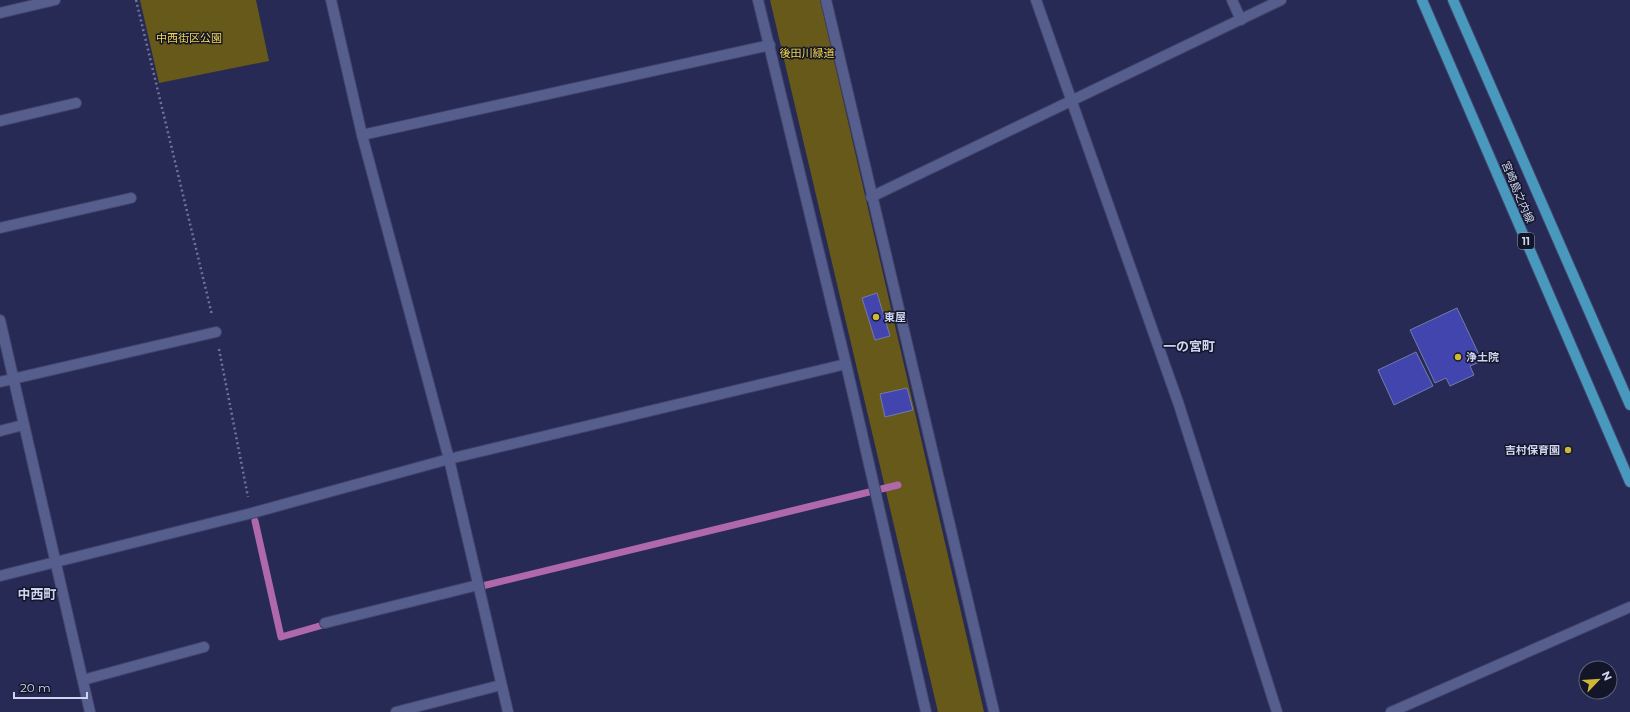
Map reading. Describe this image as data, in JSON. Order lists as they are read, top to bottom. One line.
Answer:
{"streets":{"main road":["宮崎島之内線","11"]},"districts":["一の宮町","中西町"],"parks":["中西街区公園","後田川緑道"],"places":["東屋","浄土院","吉村保育園"],"scale_bar":"20 m","north":"top right"}
